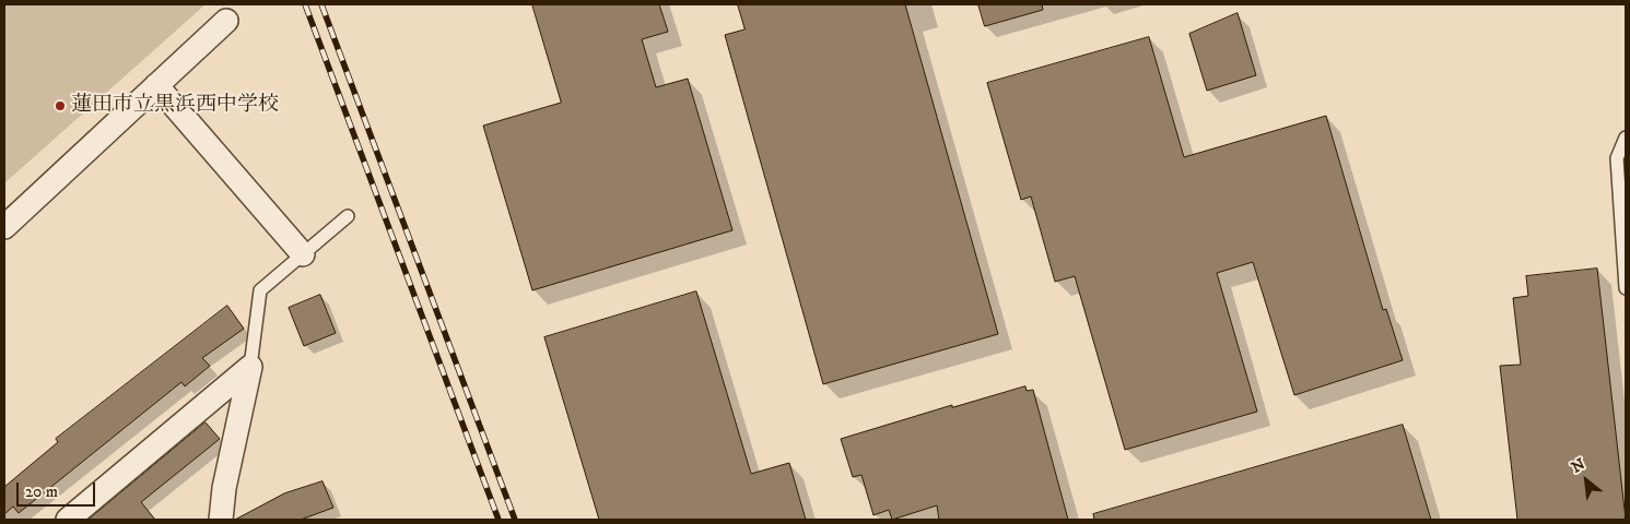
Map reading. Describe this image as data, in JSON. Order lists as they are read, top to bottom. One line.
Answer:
{"places":["蓮田市立黒浜西中学校"],"scale_bar":"20 m","north":"top left"}
